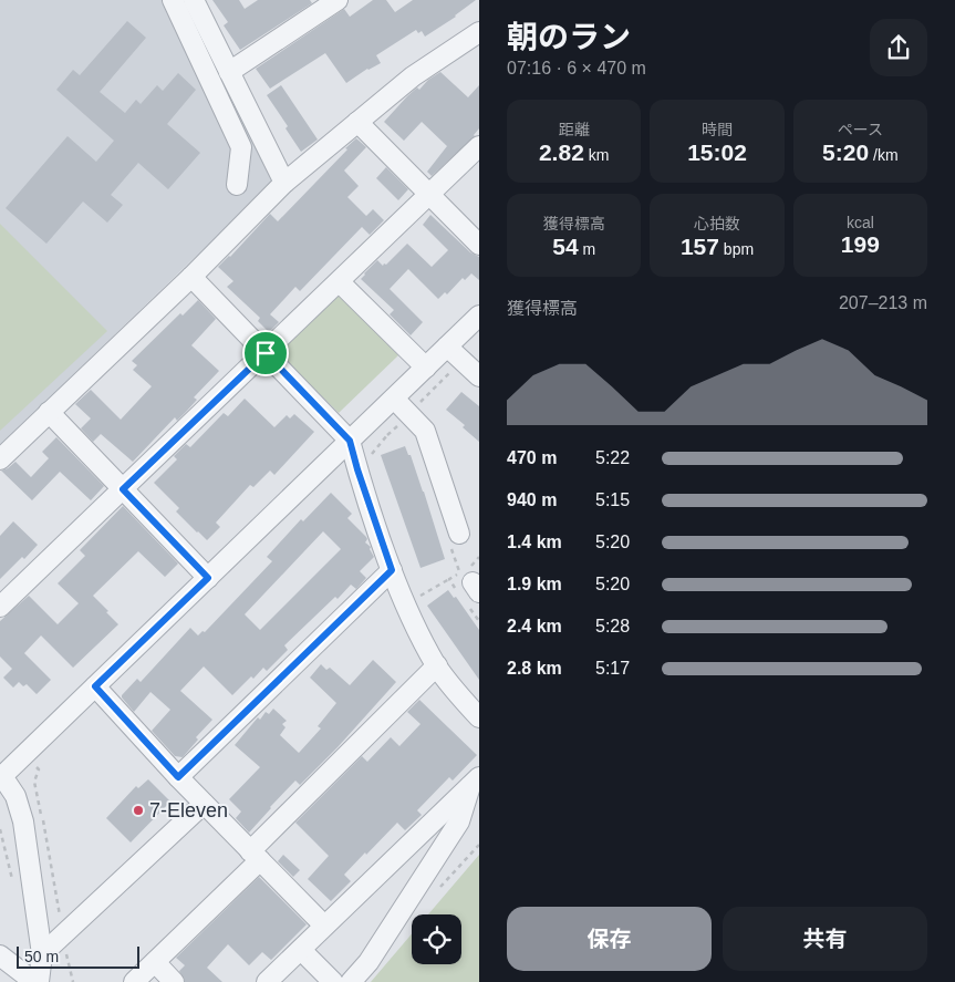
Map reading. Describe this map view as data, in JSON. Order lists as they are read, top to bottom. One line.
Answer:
{"places":["7-Eleven"],"scale_bar":"50 m","page":{"heading":["朝のラン","07:16 · 6 × 470 m"],"stats":[["距離","2.82 km"],["時間","15:02"],["ペース","5:20 /km"],["獲得標高","54 m"],["心拍数","157 bpm"],["kcal","199"]],"chart":["獲得標高","207–213 m"],"list":[{"name":"470 m","note":"5:22"},{"name":"940 m","note":"5:15"},{"name":"1.4 km","note":"5:20"},{"name":"1.9 km","note":"5:20"},{"name":"2.4 km","note":"5:28"},{"name":"2.8 km","note":"5:17"}],"buttons":["保存","共有"],"scale":"50 m"}}
